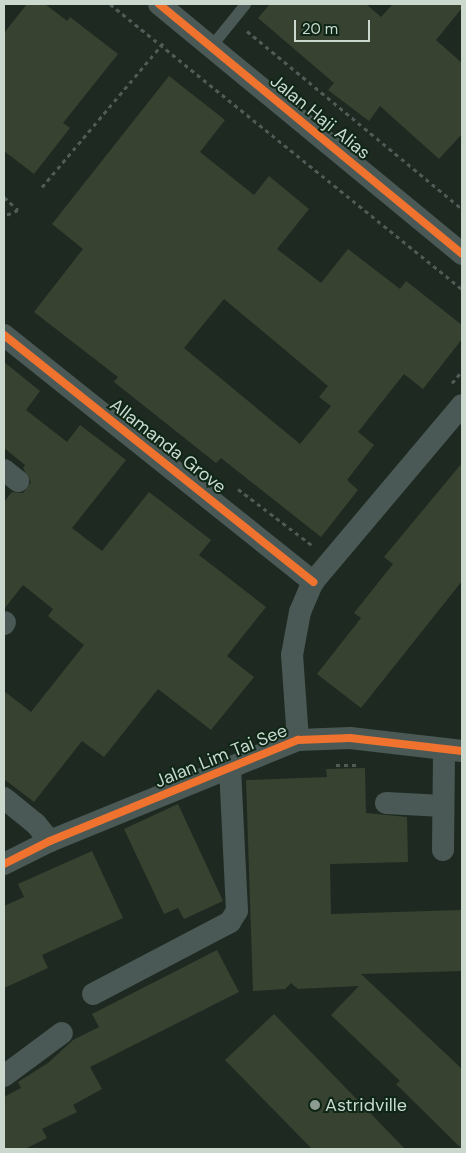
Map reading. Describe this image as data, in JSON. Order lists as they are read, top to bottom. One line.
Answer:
{"streets":{"street":["Jalan Haji Alias","Allamanda Grove","Jalan Lim Tai See"]},"places":["Astridville"],"scale_bar":"20 m"}
